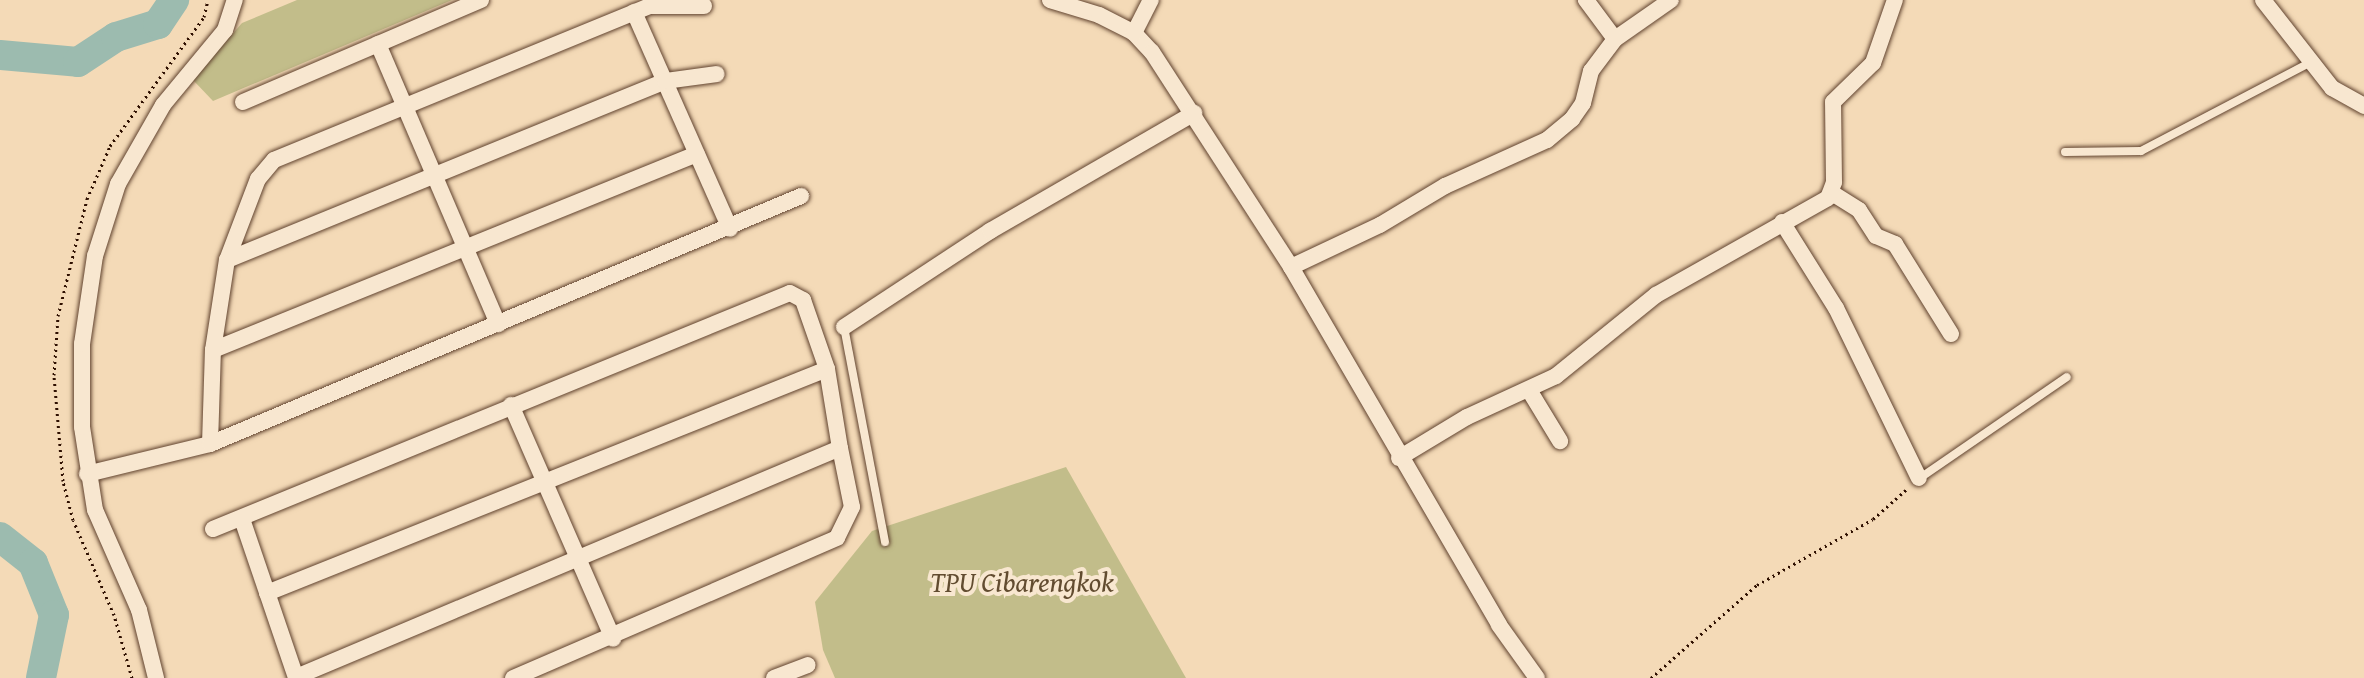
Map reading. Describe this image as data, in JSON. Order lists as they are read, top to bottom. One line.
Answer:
{"parks":["TPU Cibarengkok"]}
